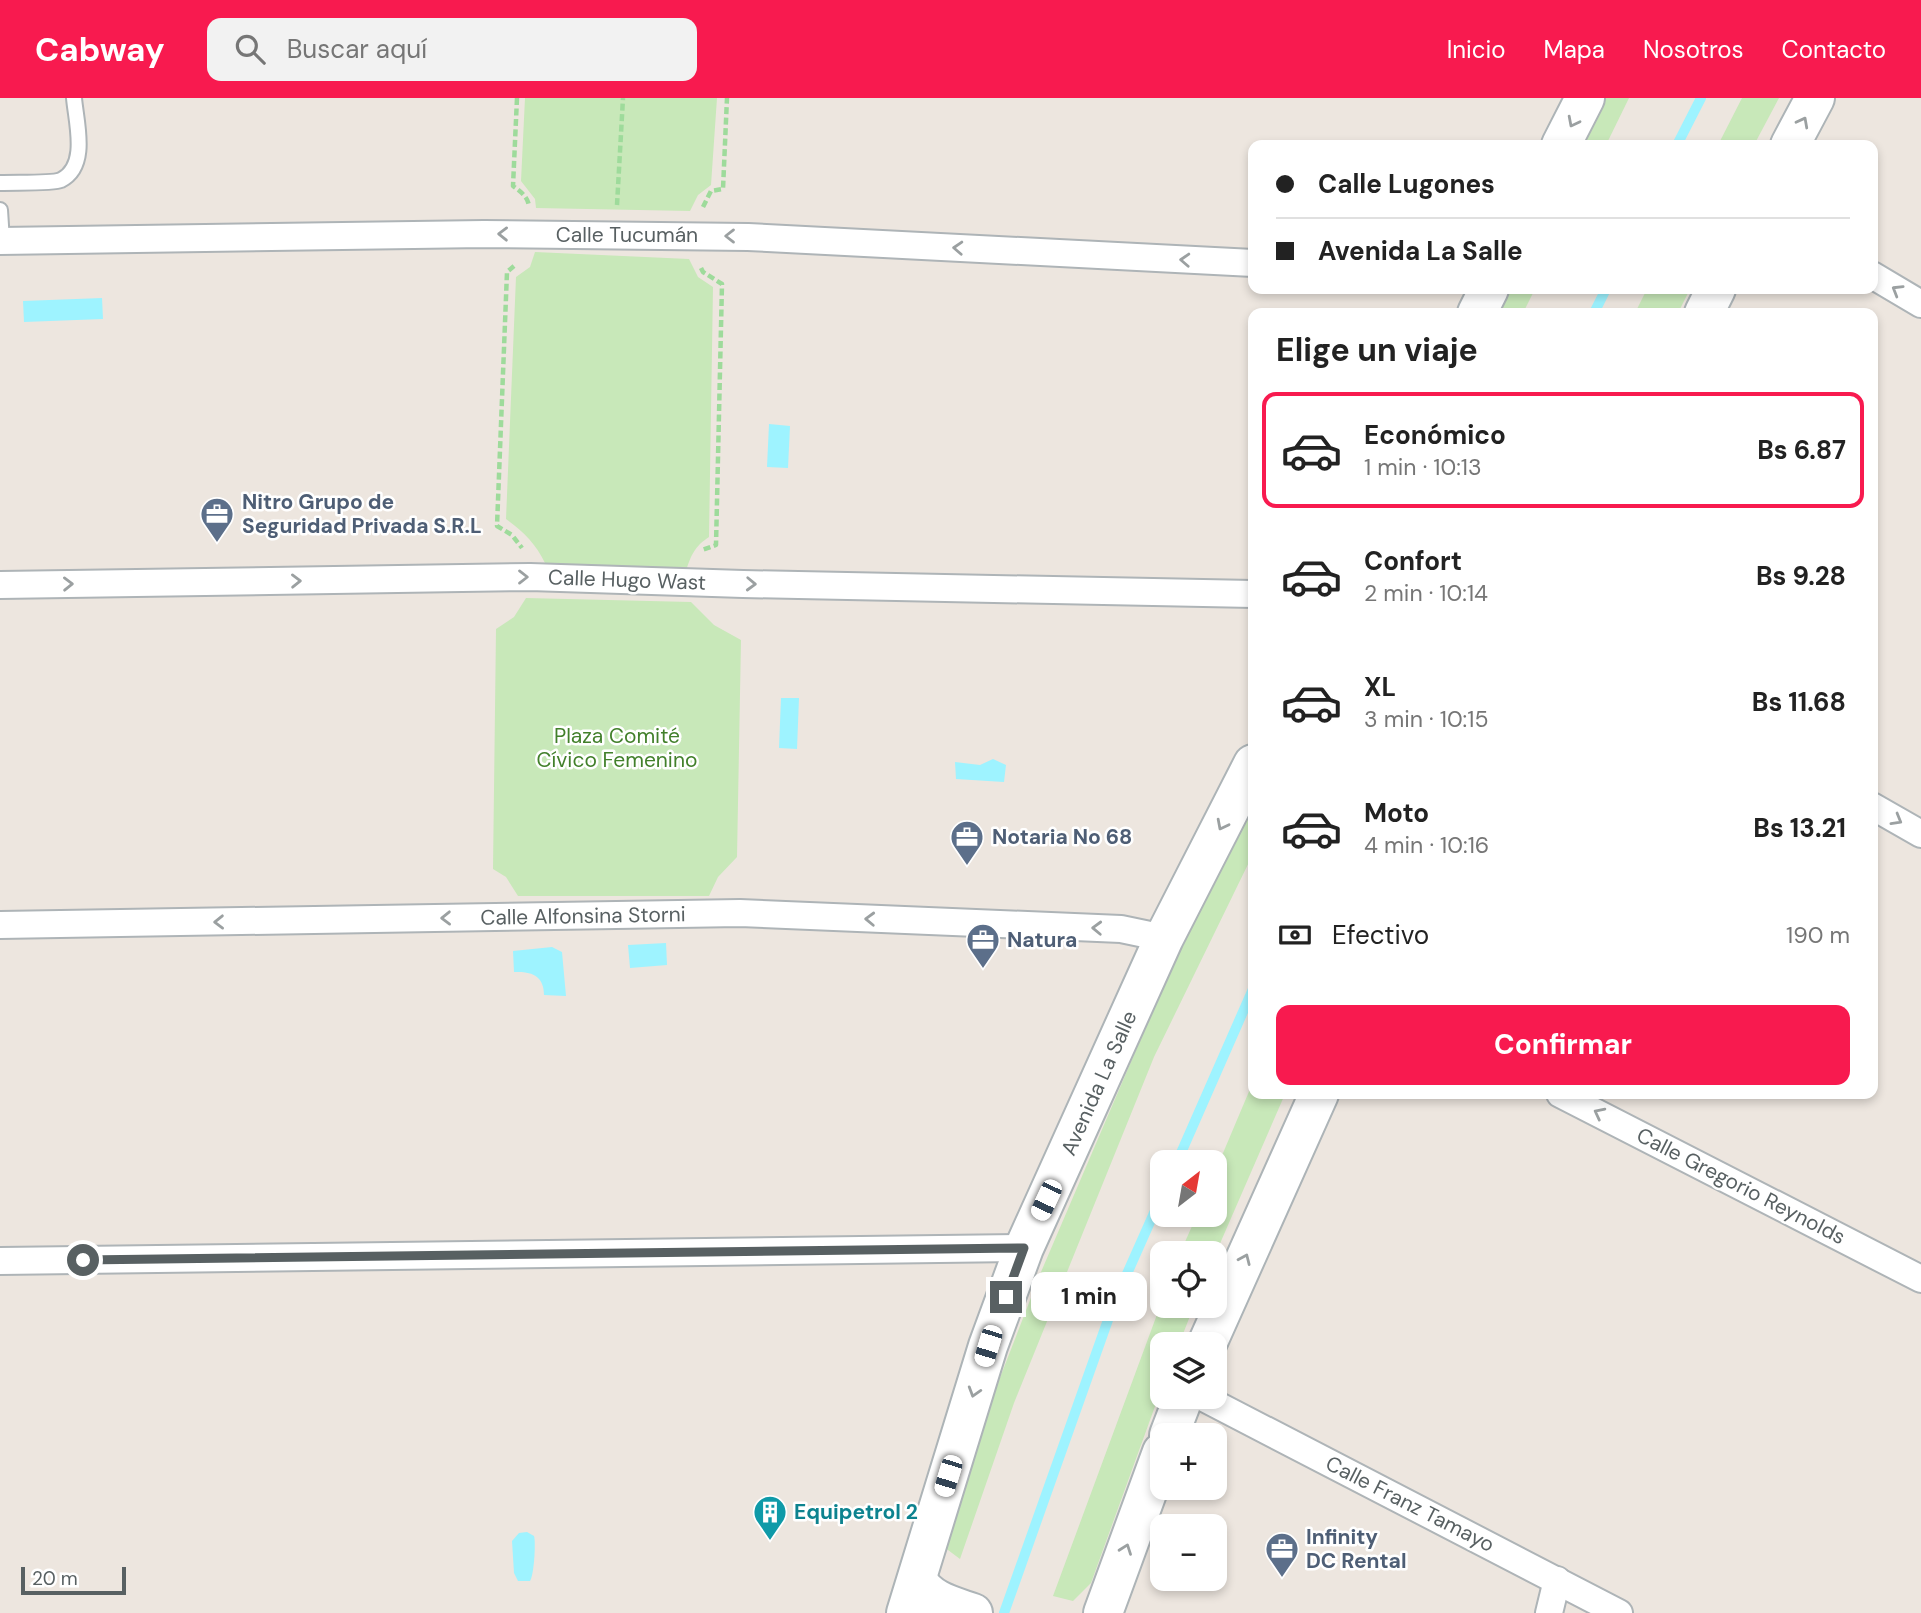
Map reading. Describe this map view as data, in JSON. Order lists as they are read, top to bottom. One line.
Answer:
{"streets":{"main road":["Avenida La Salle"],"street":["Calle Tucumán","Calle Hugo Wast","Calle Alfonsina Storni","Calle Gregorio Reynolds","Calle Franz Tamayo"]},"crossings":[["Calle Alfonsina Storni","Avenida La Salle"]],"one_way":["Calle Tucumán","Calle Hugo Wast","Calle Alfonsina Storni","Avenida La Salle","Calle Gregorio Reynolds"],"parks":["Plaza Comité Cívico Femenino"],"places":{"office":["Nitro Grupo de Seguridad Privada S.R.L","Notaria No 68","Natura","Infinity DC Rental"],"building":["Equipetrol 2"]},"scale_bar":"20 m","north":"top right","page":{"header":"Cabway","search":"Buscar aquí","nav":["Inicio","Mapa","Nosotros","Contacto"],"banner":["Calle Lugones","Avenida La Salle"],"heading":"Elige un viaje","list":[{"name":"Económico","note":"1 min · 10:13","value":"Bs 6.87"},{"name":"Confort","note":"2 min · 10:14","value":"Bs 9.28"},{"name":"XL","note":"3 min · 10:15","value":"Bs 11.68"},{"name":"Moto","note":"4 min · 10:16","value":"Bs 13.21"}],"pay":["Efectivo","190 m"],"buttons":"Confirmar","map_buttons":["+","−"],"bubble":"1 min","scale":"20 m"}}
